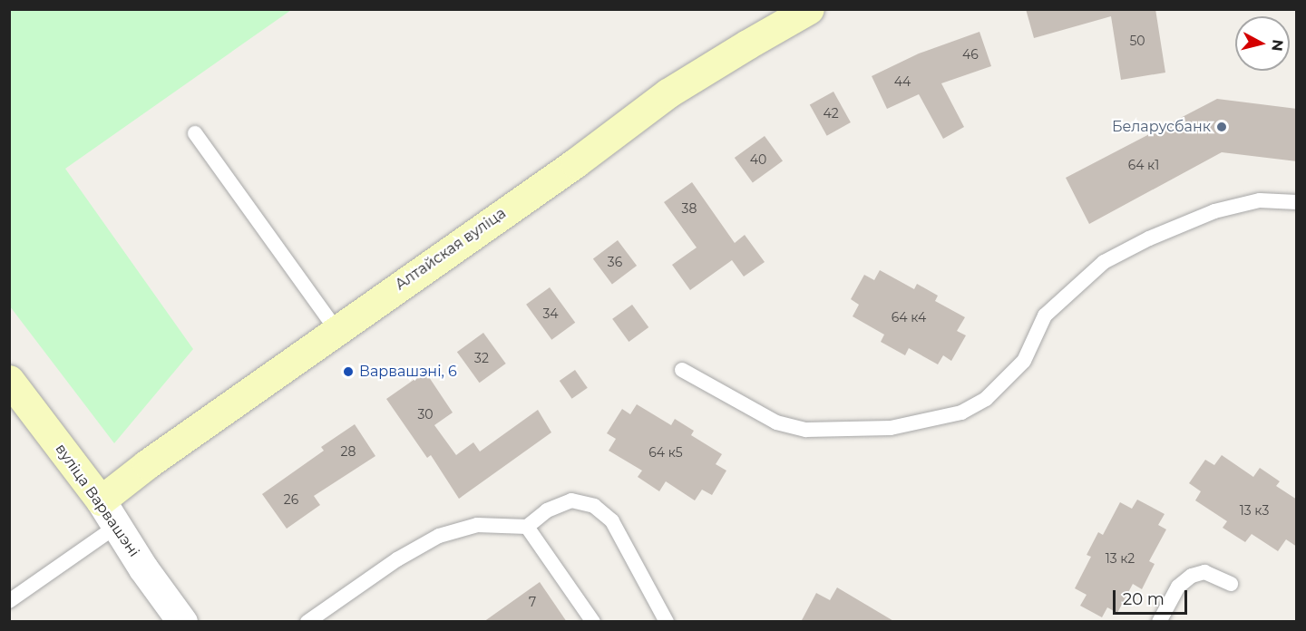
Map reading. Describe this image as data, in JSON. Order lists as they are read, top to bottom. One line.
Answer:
{"streets":{"main road":["Алтайская вуліца","вуліца Варвашэні"]},"crossings":[["Алтайская вуліца","вуліца Варвашэні"]],"places":["Беларусбанк","Варвашэні, 6"],"house_numbers":["50","46","44","42","40","64 к1","38","36","34","64 к4","32","30","28","64 к5","26","13 к3","13 к2","7"],"scale_bar":"20 m","north":"right"}
